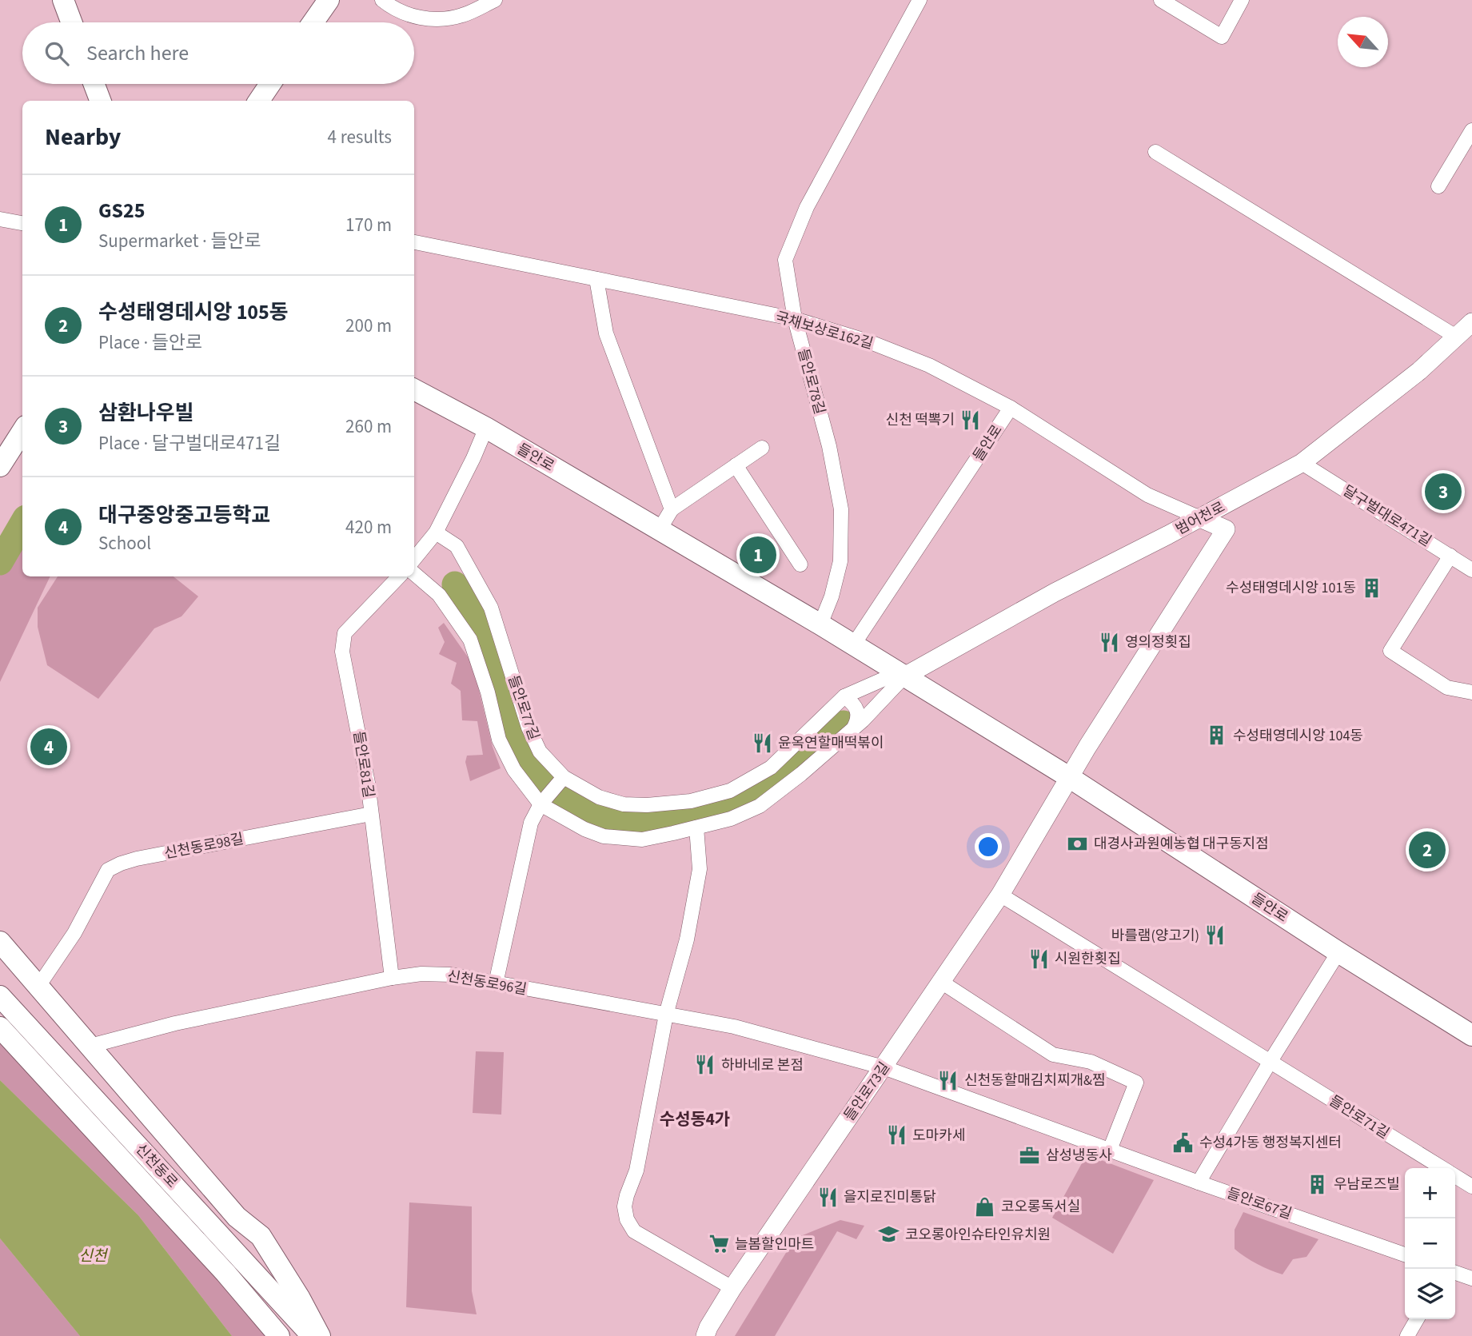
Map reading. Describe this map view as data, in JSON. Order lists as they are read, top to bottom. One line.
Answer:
{"streets":{"main road":["들안로","신천동로"],"street":["국채보상로162길","들안로78길","달구벌대로471길","범어천로","들안로77길","들안로81길","신천동로98길","신천동로96길","들안로73길","들안로71길","들안로67길"]},"crossings":[["국채보상로162길","들안로78길"],["국채보상로162길","들안로"],["국채보상로162길","범어천로"],["들안로78길","들안로"],["들안로","범어천로"],["들안로","들안로77길"],["들안로","들안로73길"],["달구벌대로471길","범어천로"],["범어천로","들안로77길"],["들안로81길","신천동로98길"],["들안로81길","신천동로96길"],["신천동로96길","들안로73길"],["신천동로96길","들안로67길"],["들안로73길","들안로67길"]],"districts":["수성동4가"],"water":["신천"],"places":{"restaurant":["신천 떡뽁기","영의정횟집","윤옥연할매떡볶이","바를램(양고기)","시원한횟집","하바네로 본점","신천동할매김치찌개&찜","도마카세","을지로진미통닭"],"building":["수성태영데시앙 101동","수성태영데시앙 104동","우남로즈빌"],"bank":["대경사과원예농협 대구동지점"],"public building":["수성4가동 행정복지센터"],"office":["삼성냉동사"],"shop":["코오롱독서실"],"school or university":["코오롱아인슈타인유치원"],"supermarket":["늘봄할인마트"]},"north":"top left","page":{"search":"Search here","heading":["Nearby","4 results"],"list":[{"mark":"1","name":"GS25","note":"Supermarket · 들안로","value":"170 m"},{"mark":"2","name":"수성태영데시앙 105동","note":"Place · 들안로","value":"200 m"},{"mark":"3","name":"삼환나우빌","note":"Place · 달구벌대로471길","value":"260 m"},{"mark":"4","name":"대구중앙중고등학교","note":"School","value":"420 m"}],"pins":["3","1","4","2"],"map_buttons":["+","−"]}}
